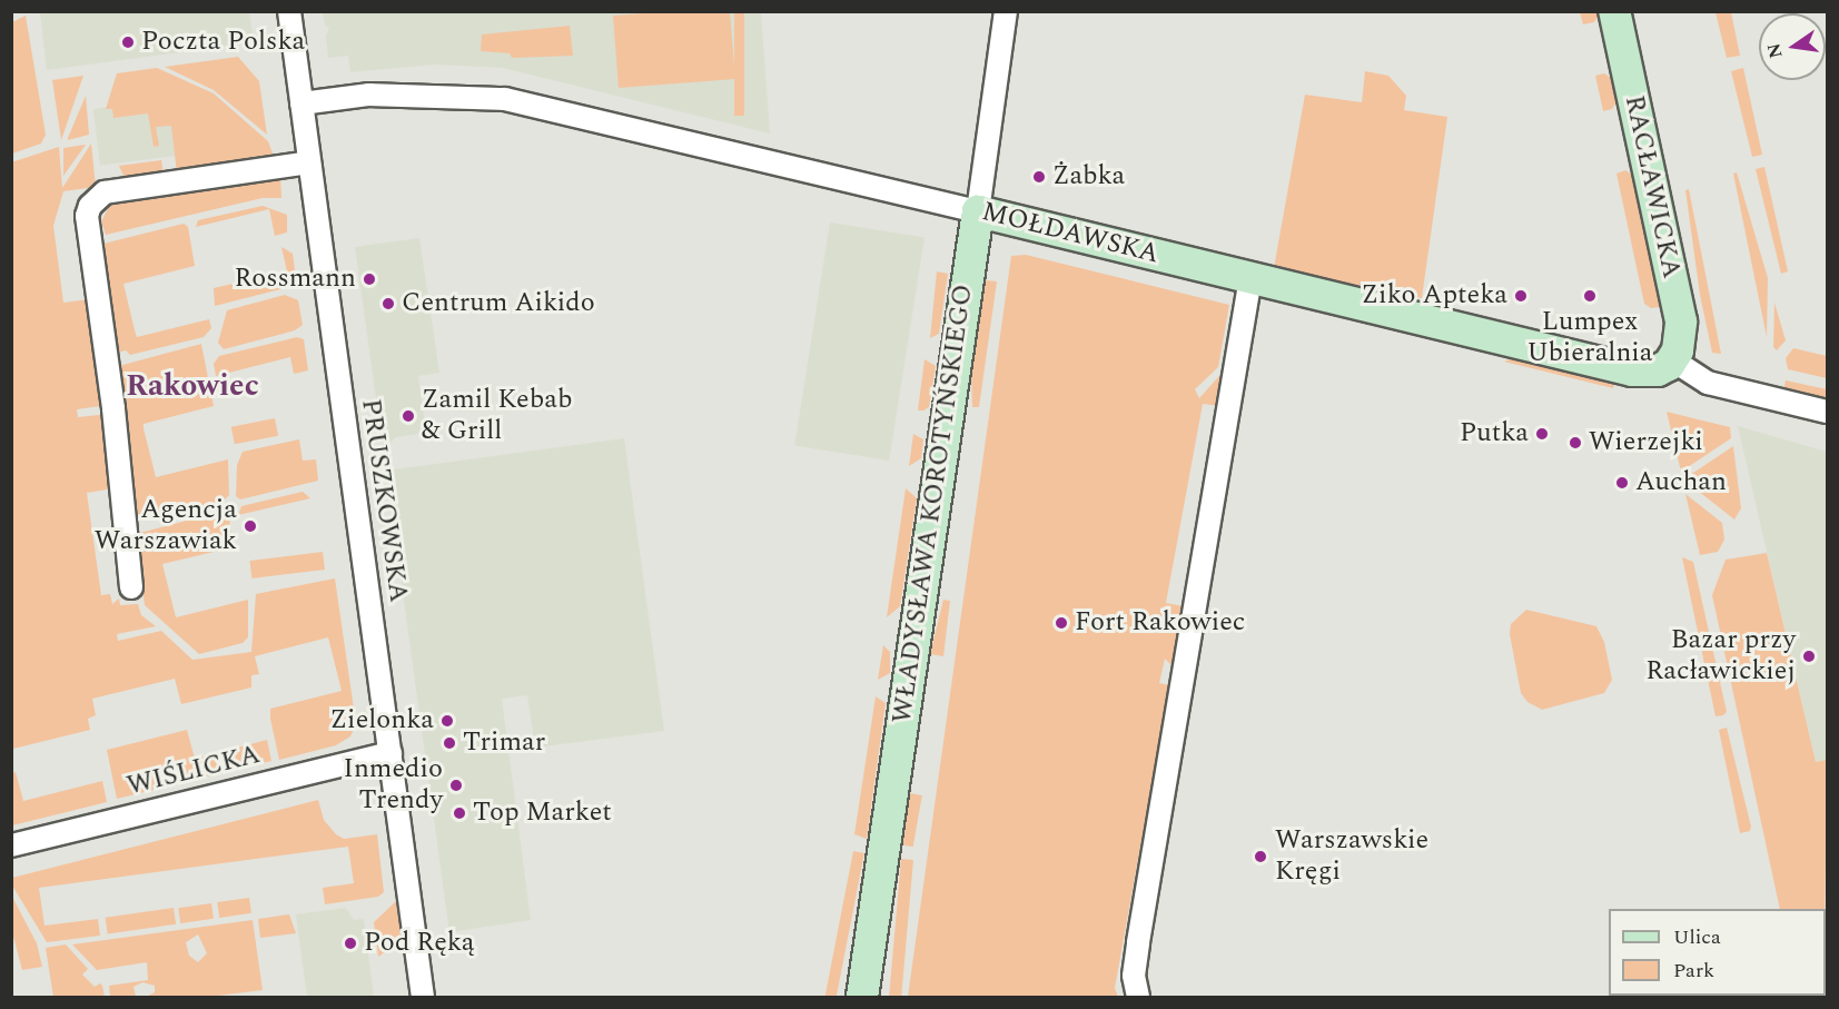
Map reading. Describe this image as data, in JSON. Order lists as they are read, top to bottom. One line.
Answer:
{"streets":{"street":["RACŁAWICKA","MOŁDAWSKA","PRUSZKOWSKA","WŁADYSŁAWA KOROTYŃSKIEGO","WIŚLICKA"]},"crossings":[["RACŁAWICKA","MOŁDAWSKA"],["MOŁDAWSKA","PRUSZKOWSKA"],["MOŁDAWSKA","WŁADYSŁAWA KOROTYŃSKIEGO"],["PRUSZKOWSKA","WIŚLICKA"]],"districts":["Rakowiec"],"places":["Poczta Polska","Żabka","Rossmann","Ziko Apteka","Lumpex Ubieralnia","Centrum Aikido","Zamil Kebab & Grill","Putka","Wierzejki","Auchan","Agencja Warszawiak","Fort Rakowiec","Bazar przy Racławickiej","Zielonka","Trimar","Inmedio Trendy","Top Market","Warszawskie Kręgi","Pod Ręką"],"legend":["Ulica","Park"],"north":"left"}
